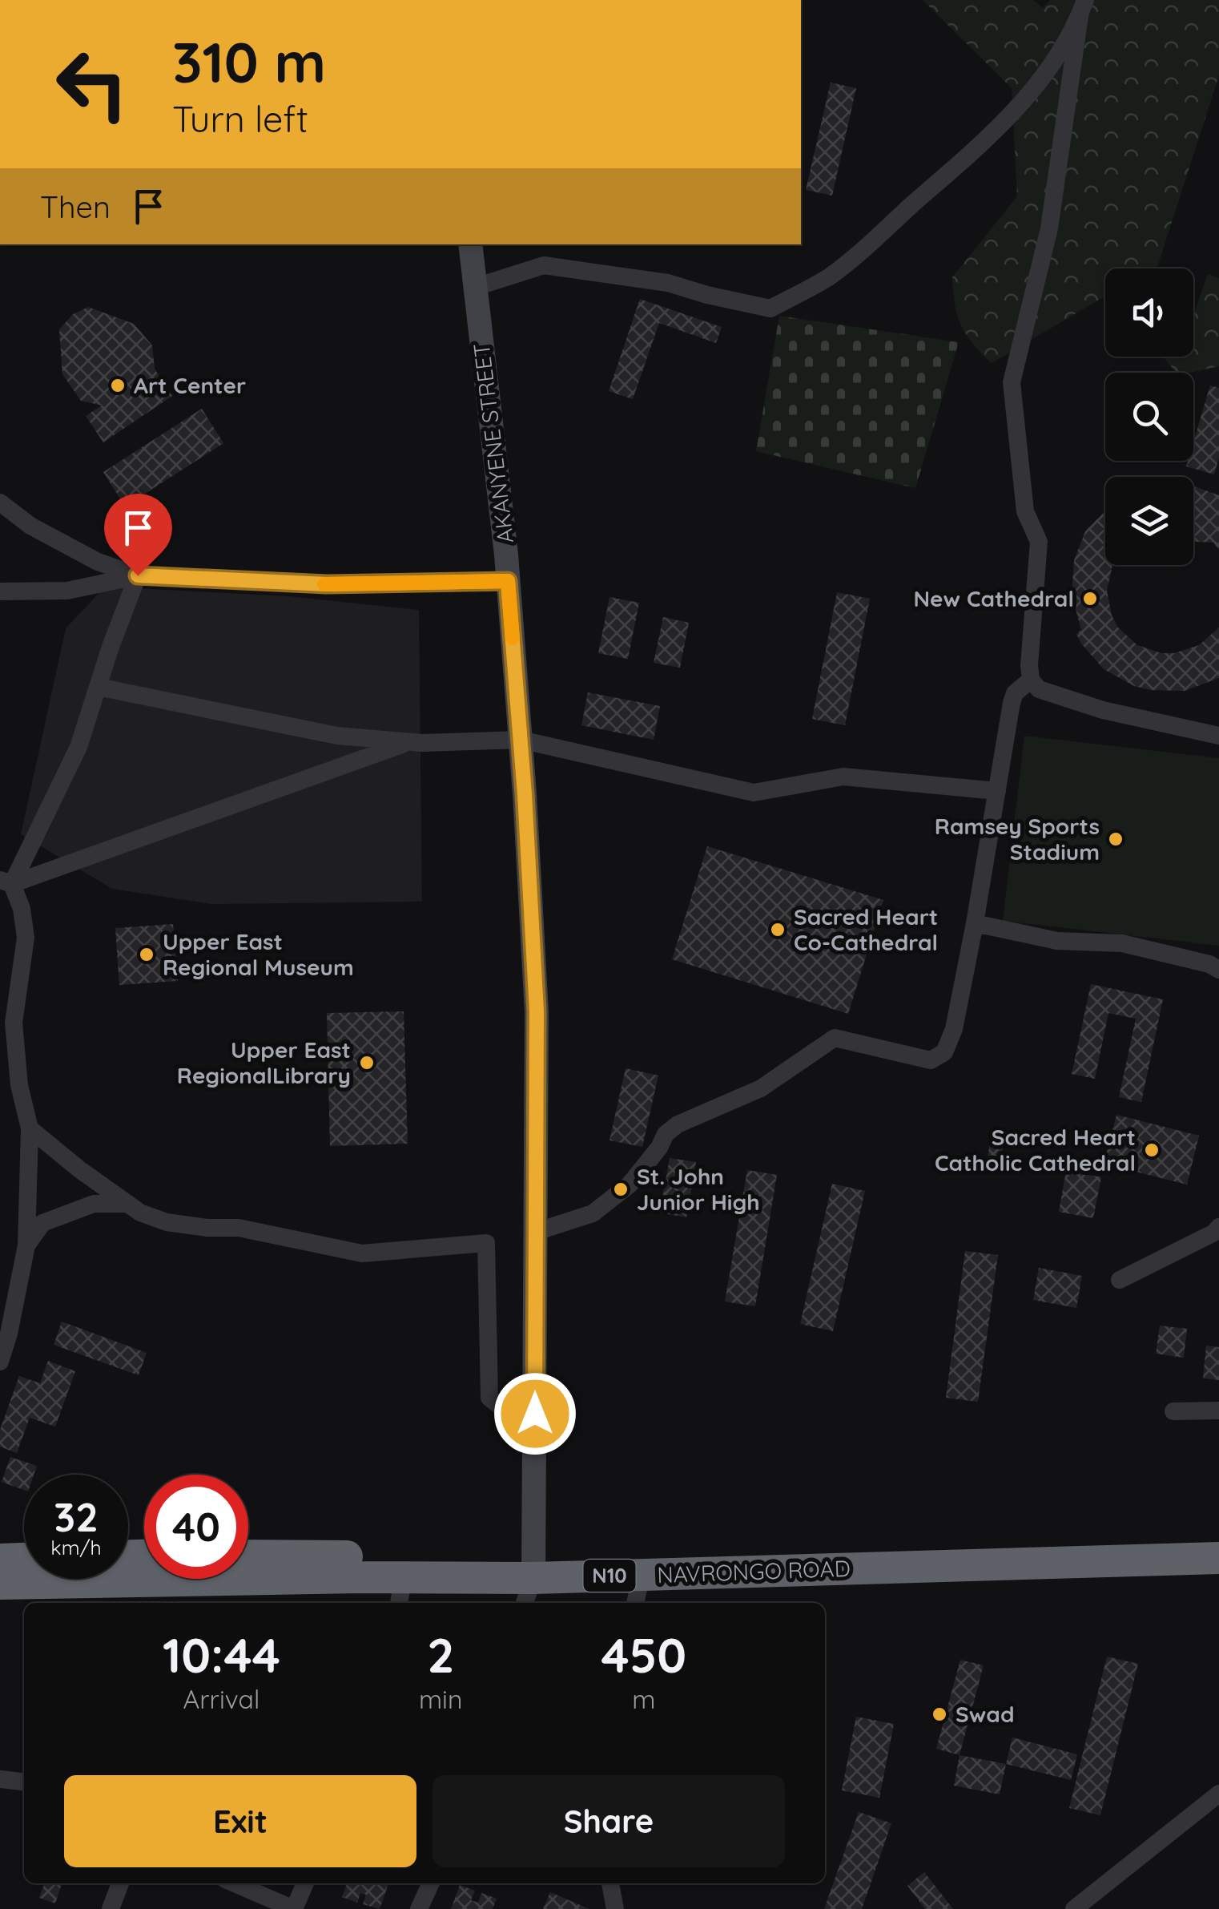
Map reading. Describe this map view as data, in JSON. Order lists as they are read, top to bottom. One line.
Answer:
{"streets":{"highway":["NAVRONGO ROAD","N10"],"street":["AKANYENE STREET"]},"crossings":[["AKANYENE STREET","NAVRONGO ROAD"]],"places":["Art Center","New Cathedral","Ramsey Sports Stadium","Sacred Heart Co-Cathedral","Upper East Regional Museum","Upper East RegionalLibrary","Sacred Heart Catholic Cathedral","St. John Junior High","Swad"],"page":{"turn":["310 m","Turn left"],"then":"Then","speed":"32 km/h","limit":"40","eta":["10:44","Arrival","2","min","450","m"],"buttons":["Exit","Share"]}}
